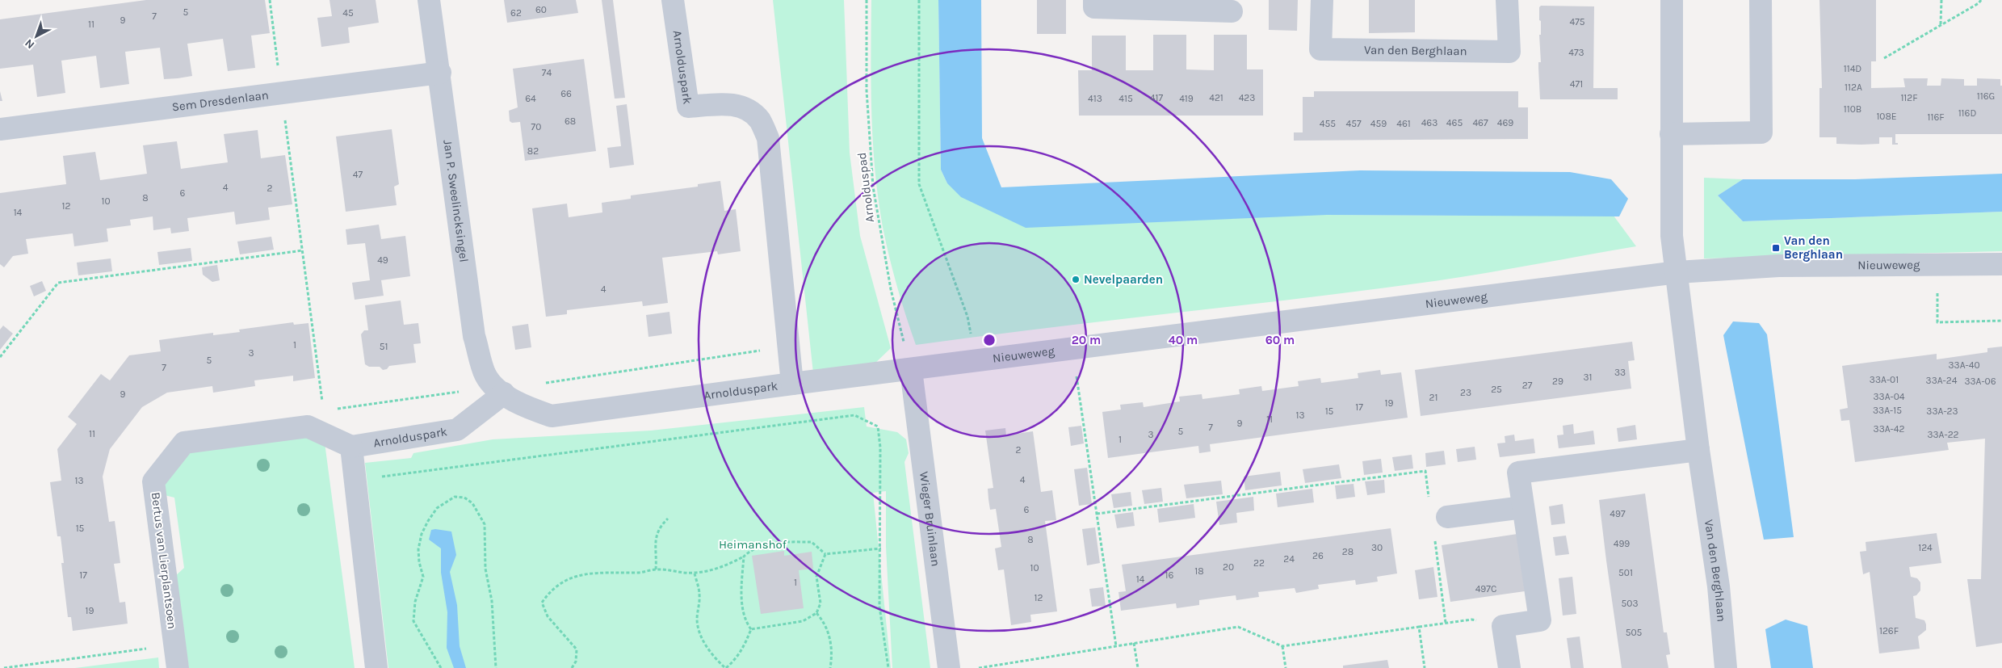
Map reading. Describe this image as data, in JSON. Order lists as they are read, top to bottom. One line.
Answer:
{"streets":{"street":["Van den Berghlaan","Arnolduspark","Sem Dresdenlaan","Jan P. Sweelincksingel","Nieuweweg","Wieger Bruinlaan","Bertus van Lierplantsoen"],"path":["Arnolduspad"]},"crossings":[["Van den Berghlaan","Nieuweweg"],["Arnolduspark","Arnolduspad"],["Arnolduspark","Jan P. Sweelincksingel"],["Arnolduspark","Nieuweweg"],["Arnolduspark","Wieger Bruinlaan"],["Sem Dresdenlaan","Jan P. Sweelincksingel"],["Arnolduspad","Nieuweweg"],["Arnolduspad","Wieger Bruinlaan"],["Nieuweweg","Wieger Bruinlaan"]],"parks":["Heimanshof"],"places":{"transit":["Van den Berghlaan"],"other":["Nevelpaarden"]},"house_numbers":["60","5","45","62","7","9","475","11","473","114D","74","471","112A","66","116G","417","421","423","112F","64","413","415","419","110B","116D","108E","116F","68","463","465","467","469","455","457","459","461","70","82","47","4","2","6","8","10","12","14","49","4","1","51","3","5","33A-40","7","33","31","33A-01","33A-24","29","33A-06","27","25","23","9","33A-04","21","19","17","33A-15","15","33A-23","13","11","9","7","33A-42","5","11","3","33A-22","1","2","4","13","6","497","15","8","499","30","124","28","26","24","22","20","10","18","501","17","16","14","1","497C","12","503","19","126F","505"],"north":"bottom left","rings":["20 m","40 m","60 m"]}
